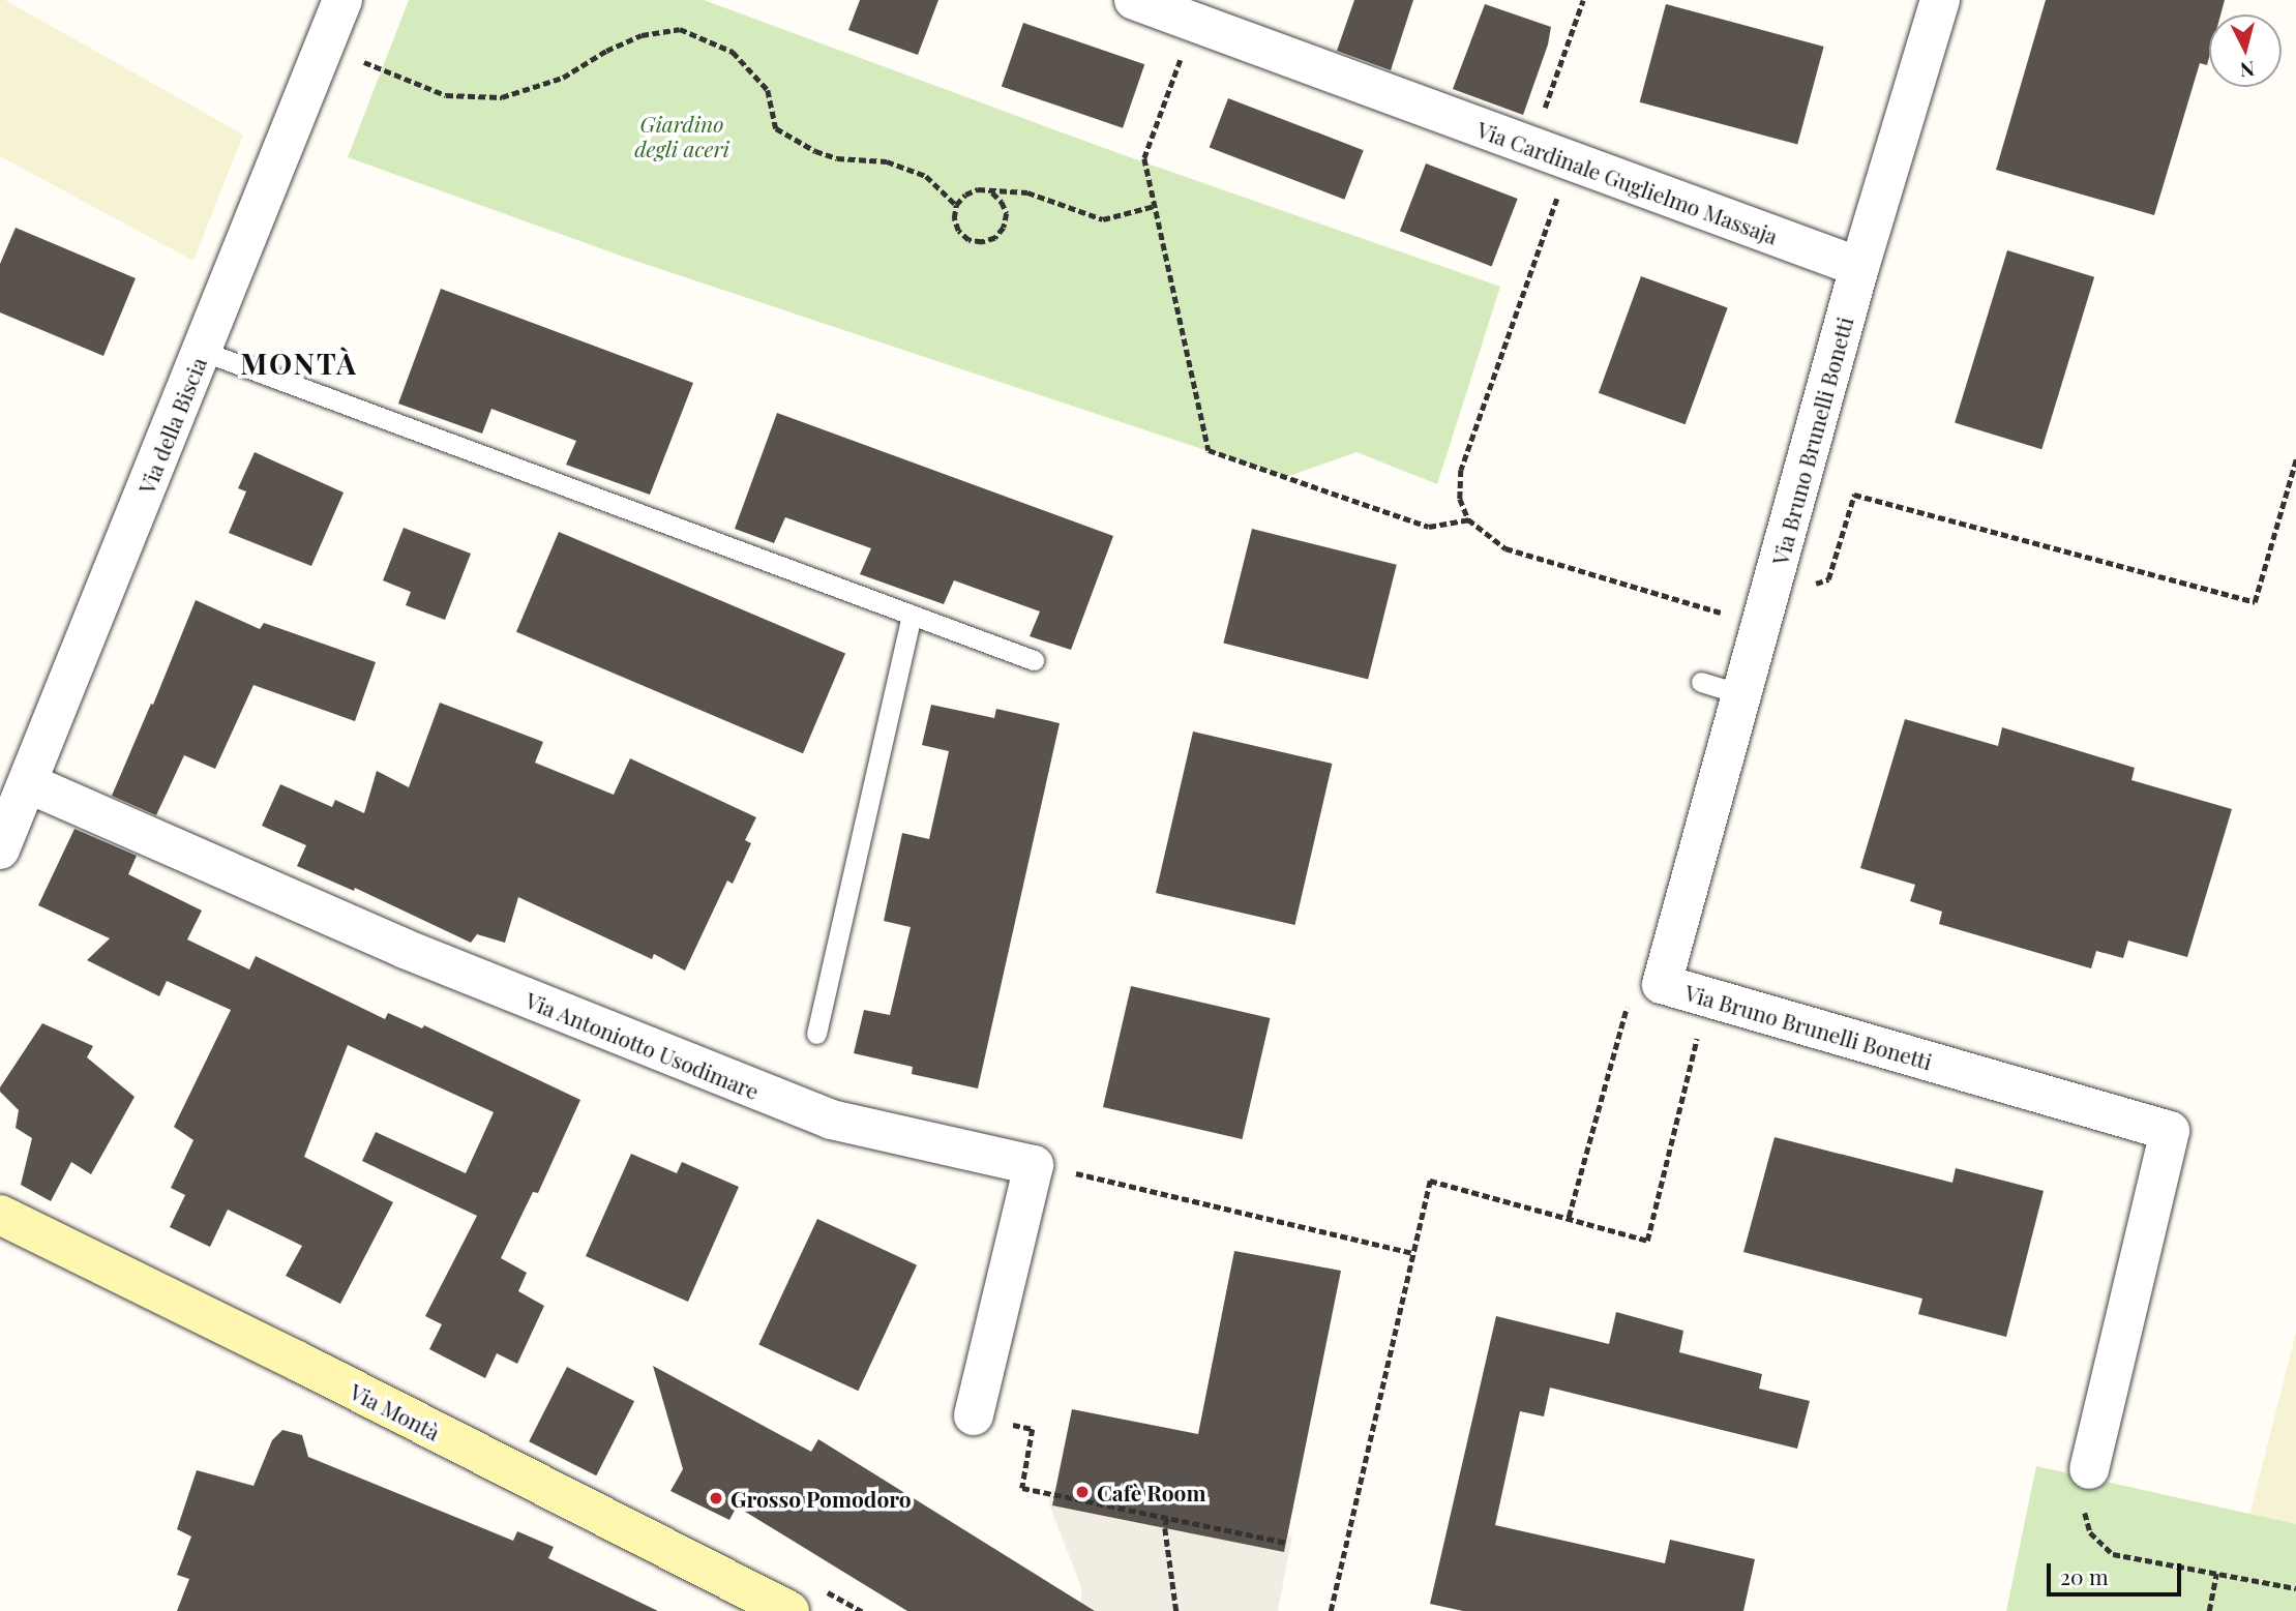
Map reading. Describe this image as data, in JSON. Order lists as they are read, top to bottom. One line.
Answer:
{"streets":{"main road":["Via Montà"],"street":["Via Cardinale Guglielmo Massaja","Via della Biscia","Via Bruno Brunelli Bonetti","Via Antoniotto Usodimare"]},"crossings":[["Via Cardinale Guglielmo Massaja","Via Bruno Brunelli Bonetti"],["Via della Biscia","Via Antoniotto Usodimare"]],"districts":["MONTÀ"],"parks":["Giardino degli aceri"],"places":["Cafè Room","Grosso Pomodoro"],"scale_bar":"20 m","north":"bottom"}
